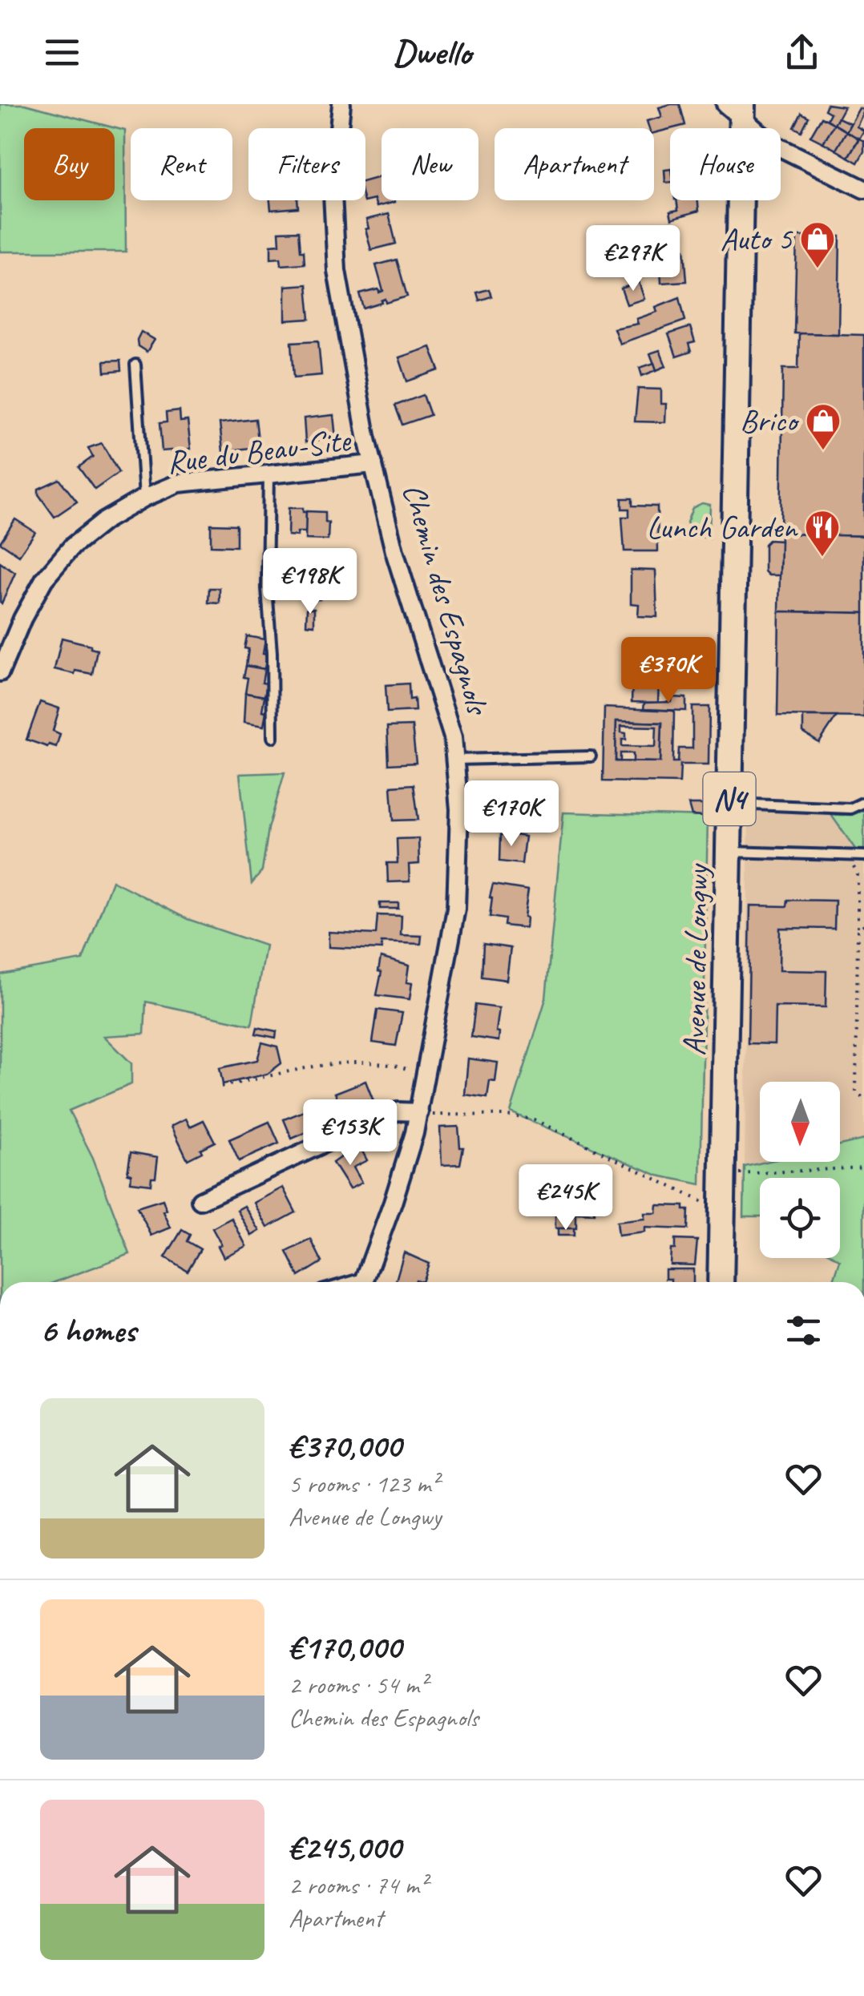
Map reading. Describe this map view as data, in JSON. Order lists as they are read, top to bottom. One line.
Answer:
{"streets":{"main road":["N4","Avenue de Longwy"],"street":["Rue du Beau-Site","Chemin des Espagnols"]},"crossings":[["Rue du Beau-Site","Chemin des Espagnols"]],"places":{"shop":["Auto 5","Brico"],"restaurant":["Lunch Garden"]},"north":"bottom","page":{"header":"Dwello","chip":["Buy","Rent","Filters","New","Apartment","House"],"price":["€297K","€198K","€370K","€170K","€153K","€245K"],"heading":"6 homes","list":[{"name":"€370,000","note":"5 rooms · 123 m² · Avenue de Longwy"},{"name":"€170,000","note":"2 rooms · 54 m² · Chemin des Espagnols"},{"name":"€245,000","note":"2 rooms · 74 m² · Apartment"}]}}
